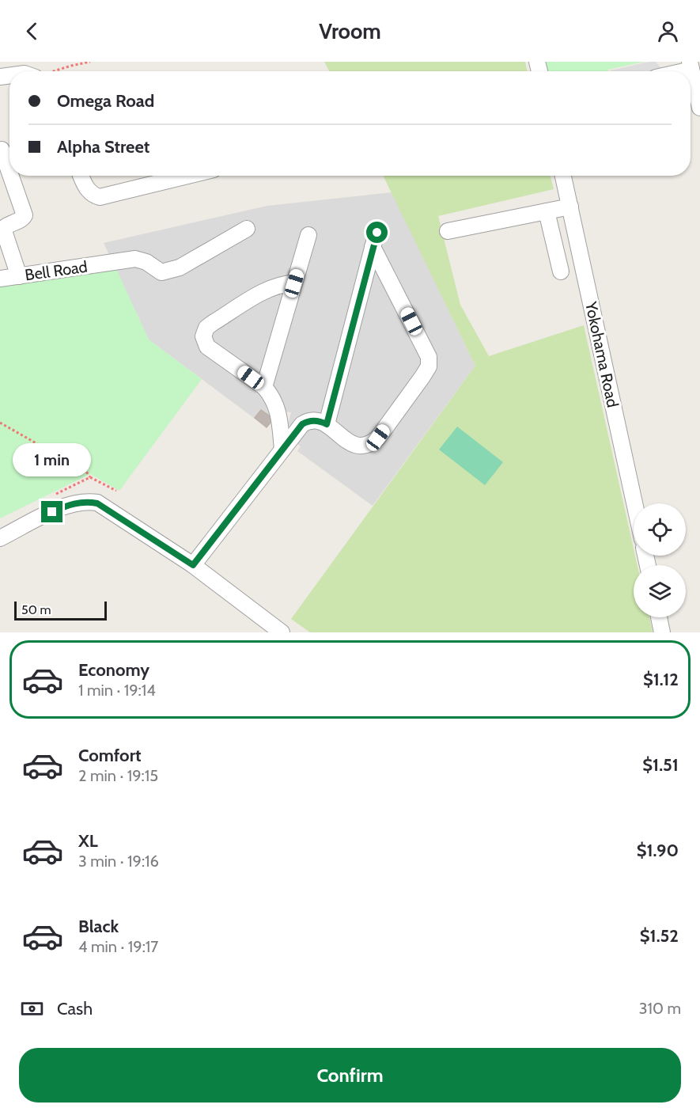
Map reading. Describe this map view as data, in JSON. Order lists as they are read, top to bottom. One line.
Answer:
{"streets":{"street":["Bell Road","Yokohama Road"]},"scale_bar":"50 m","page":{"header":"Vroom","banner":["Omega Road","Alpha Street"],"bubble":"1 min","scale":"50 m","list":[{"name":"Economy","note":"1 min · 19:14","value":"$1.12"},{"name":"Comfort","note":"2 min · 19:15","value":"$1.51"},{"name":"XL","note":"3 min · 19:16","value":"$1.90"},{"name":"Black","note":"4 min · 19:17","value":"$1.52"}],"pay":["Cash","310 m"],"buttons":"Confirm"}}
